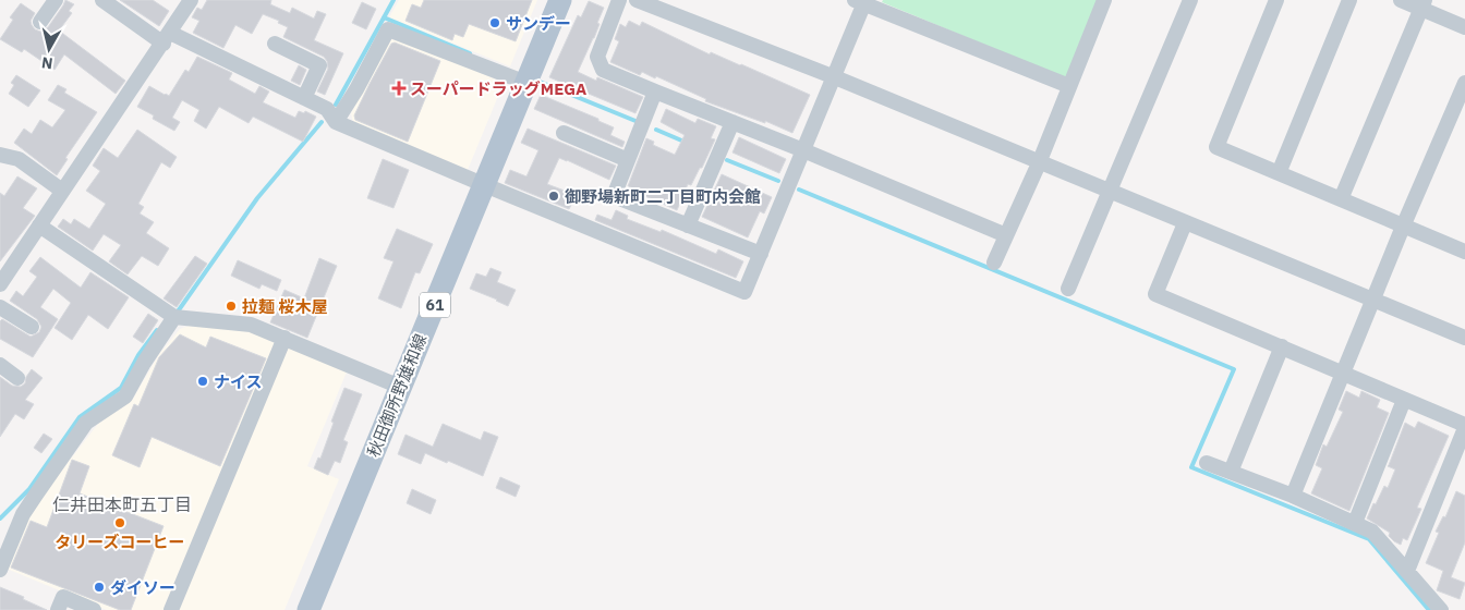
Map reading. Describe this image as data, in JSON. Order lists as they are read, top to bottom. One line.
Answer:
{"streets":{"main road":["61","秋田御所野雄和線"]},"districts":["仁井田本町五丁目"],"places":{"other":["サンデー","御野場新町二丁目町内会館","拉麺 桜木屋","ナイス","タリーズコーヒー","ダイソー"],"health":["スーパードラッグMEGA"]},"north":"bottom"}
